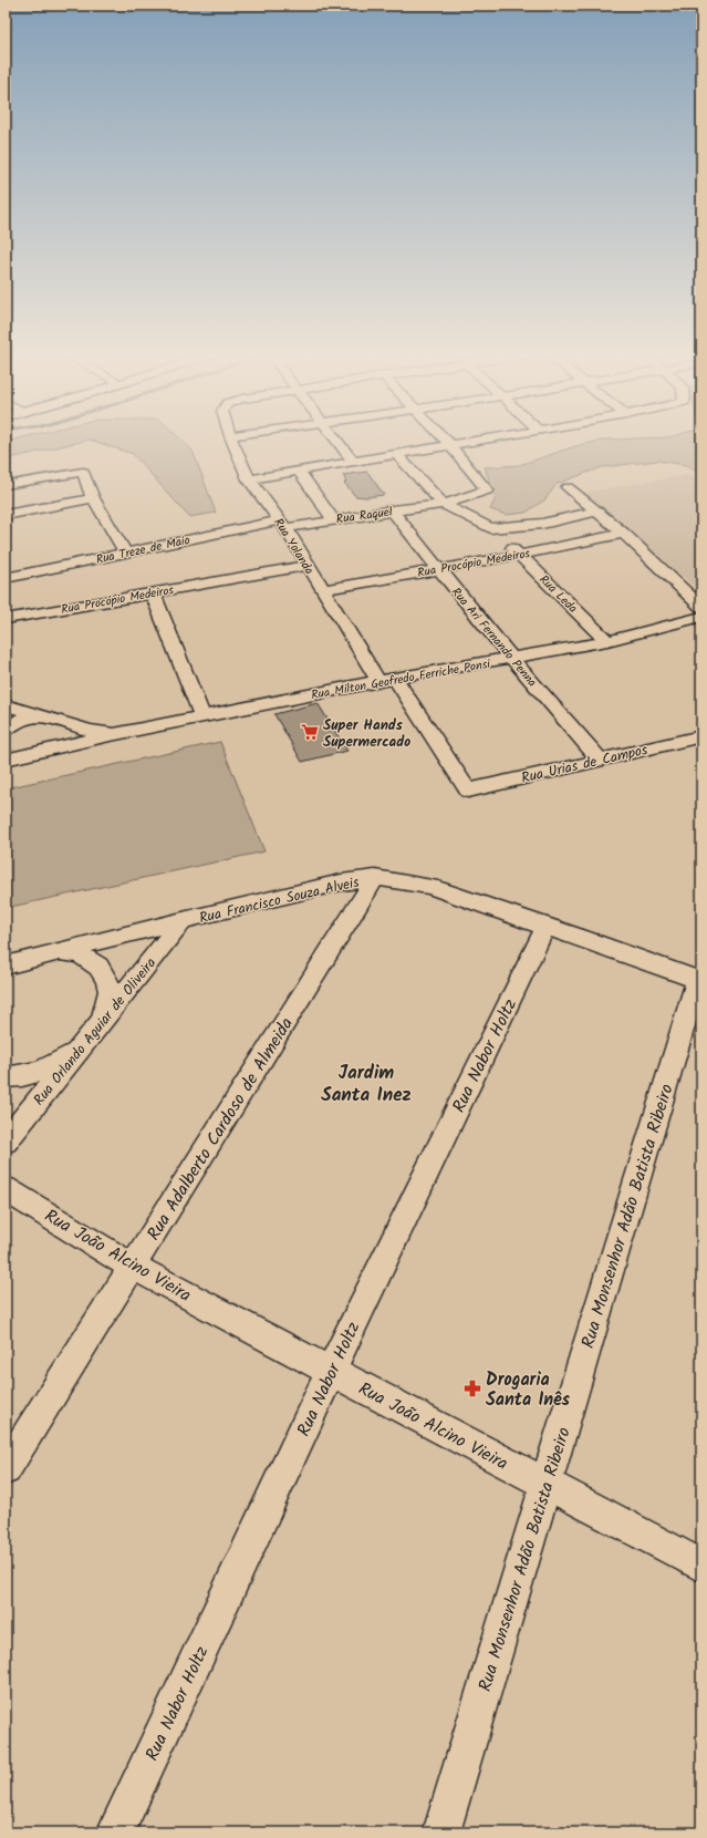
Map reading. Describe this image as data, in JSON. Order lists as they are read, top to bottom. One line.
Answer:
{"streets":{"street":["Rua Raquel","Rua Yolanda","Rua Treze de Maio","Rua Procópio Medeiros","Rua Leda","Rua Ari Fernando Penna","Rua Milton Geofredo Ferriche Ponsi","Rua Urias de Campos","Rua Francisco Souza Alveis","Rua Orlando Aguiar de Oliveira","Rua Nabor Holtz","Rua Adalberto Cardoso de Almeida","Rua Monsenhor Adão Batista Ribeiro","Rua João Alcino Vieira"]},"crossings":[["Rua Raquel","Rua Yolanda"],["Rua Raquel","Rua Treze de Maio"],["Rua Raquel","Rua Leda"],["Rua Raquel","Rua Ari Fernando Penna"],["Rua Yolanda","Rua Treze de Maio"],["Rua Yolanda","Rua Procópio Medeiros"],["Rua Yolanda","Rua Milton Geofredo Ferriche Ponsi"],["Rua Yolanda","Rua Urias de Campos"],["Rua Procópio Medeiros","Rua Leda"],["Rua Procópio Medeiros","Rua Ari Fernando Penna"],["Rua Leda","Rua Milton Geofredo Ferriche Ponsi"],["Rua Ari Fernando Penna","Rua Milton Geofredo Ferriche Ponsi"],["Rua Ari Fernando Penna","Rua Urias de Campos"],["Rua Francisco Souza Alveis","Rua Orlando Aguiar de Oliveira"],["Rua Francisco Souza Alveis","Rua Nabor Holtz"],["Rua Francisco Souza Alveis","Rua Adalberto Cardoso de Almeida"],["Rua Francisco Souza Alveis","Rua Monsenhor Adão Batista Ribeiro"],["Rua Nabor Holtz","Rua João Alcino Vieira"],["Rua Adalberto Cardoso de Almeida","Rua João Alcino Vieira"],["Rua Monsenhor Adão Batista Ribeiro","Rua João Alcino Vieira"]],"districts":["Jardim Santa Inez"],"places":{"supermarket":["Super Hands Supermercado"],"pharmacy":["Drogaria Santa Inês"]}}
